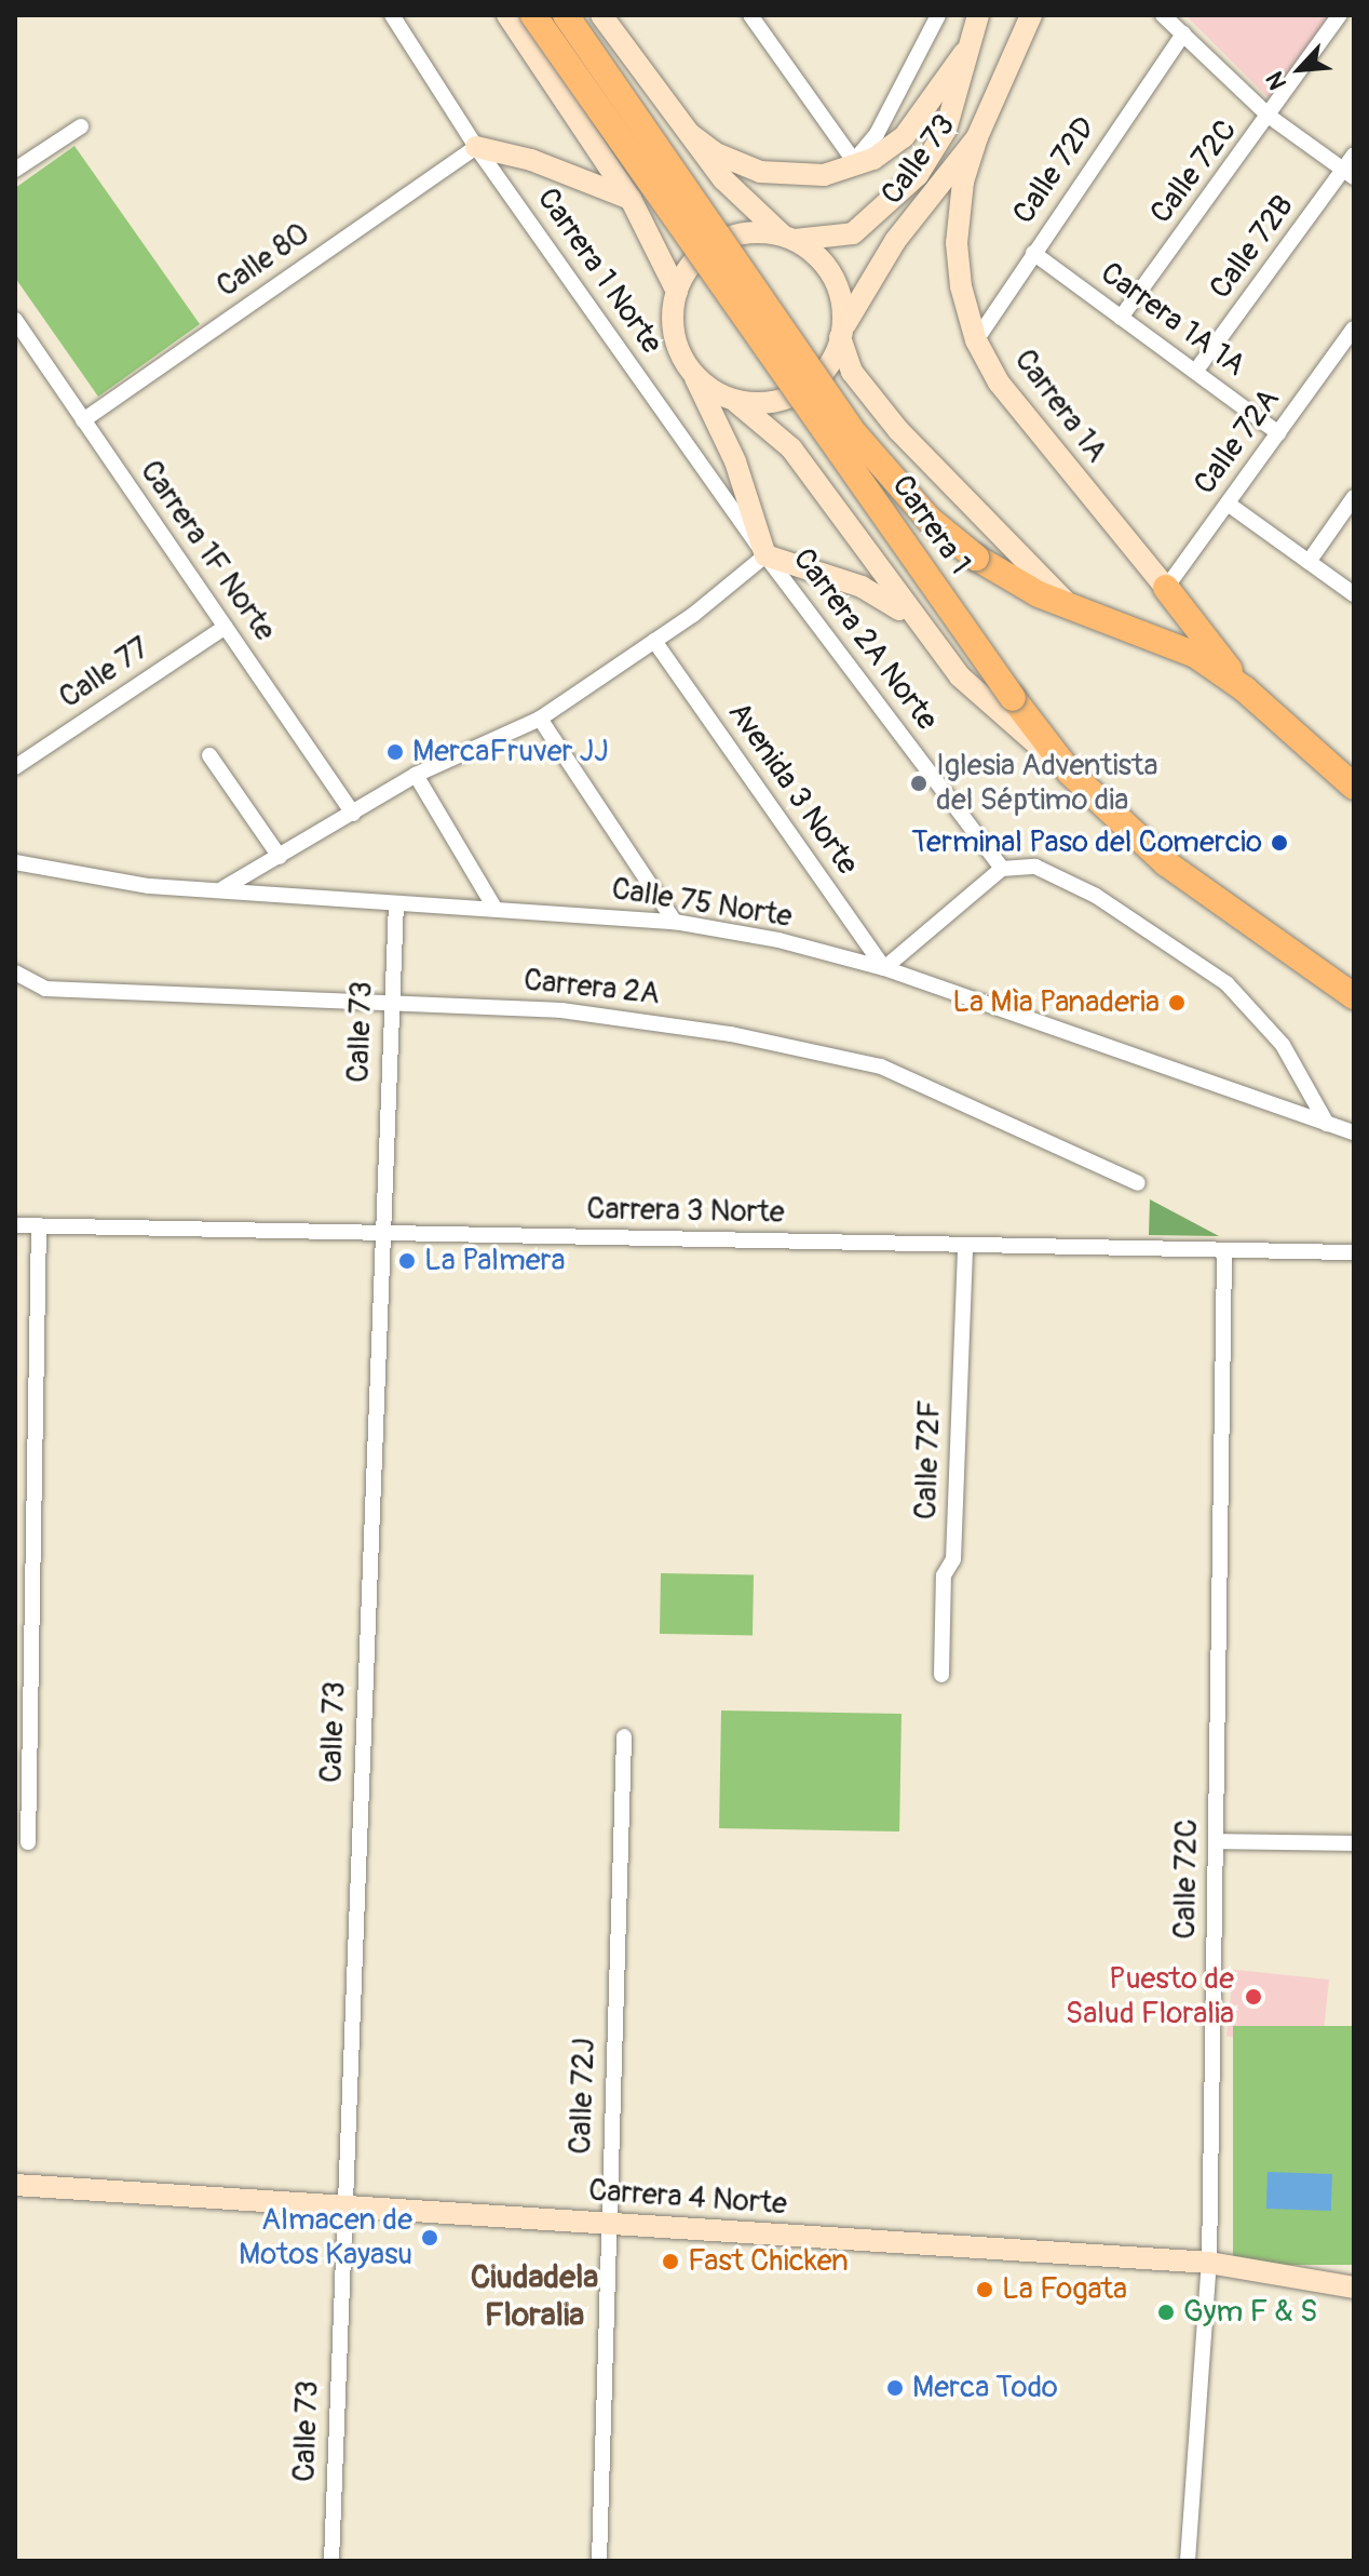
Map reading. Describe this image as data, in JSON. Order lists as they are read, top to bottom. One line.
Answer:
{"streets":{"highway":["Carrera 1"],"street":["Calle 73","Calle 72D","Calle 72C","Calle 72B","Calle 80","Carrera 1 Norte","Carrera 1A 1A","Carrera 1A","Calle 72A","Carrera 1F Norte","Carrera 2A Norte","Calle 77","Avenida 3 Norte","Calle 75 Norte","Carrera 2A","Carrera 3 Norte","Calle 72F","Calle 72J","Carrera 4 Norte"]},"crossings":[["Calle 73","Carrera 1A"],["Calle 73","Calle 75 Norte"],["Calle 73","Carrera 2A"],["Calle 73","Carrera 3 Norte"],["Calle 73","Carrera 4 Norte"],["Calle 72D","Carrera 1A 1A"],["Calle 72D","Carrera 1A"],["Calle 72C","Carrera 1A 1A"],["Calle 72C","Carrera 3 Norte"],["Calle 72C","Carrera 4 Norte"],["Calle 72B","Carrera 1A 1A"],["Calle 80","Carrera 1 Norte"],["Calle 80","Carrera 1F Norte"],["Carrera 1 Norte","Carrera 2A Norte"],["Carrera 1A 1A","Calle 72A"],["Carrera 1A","Calle 72A"],["Carrera 1F Norte","Calle 77"],["Avenida 3 Norte","Calle 75 Norte"],["Carrera 3 Norte","Calle 72F"],["Calle 72J","Carrera 4 Norte"]],"districts":["Ciudadela Floralia"],"places":["MercaFruver JJ","Iglesia Adventista del Séptimo dia","Terminal Paso del Comercio","La Mìa Panaderia","La Palmera","Puesto de Salud Floralia","Almacen de Motos Kayasu","Fast Chicken","La Fogata","Gym F & S","Merca Todo"],"north":"bottom left"}
